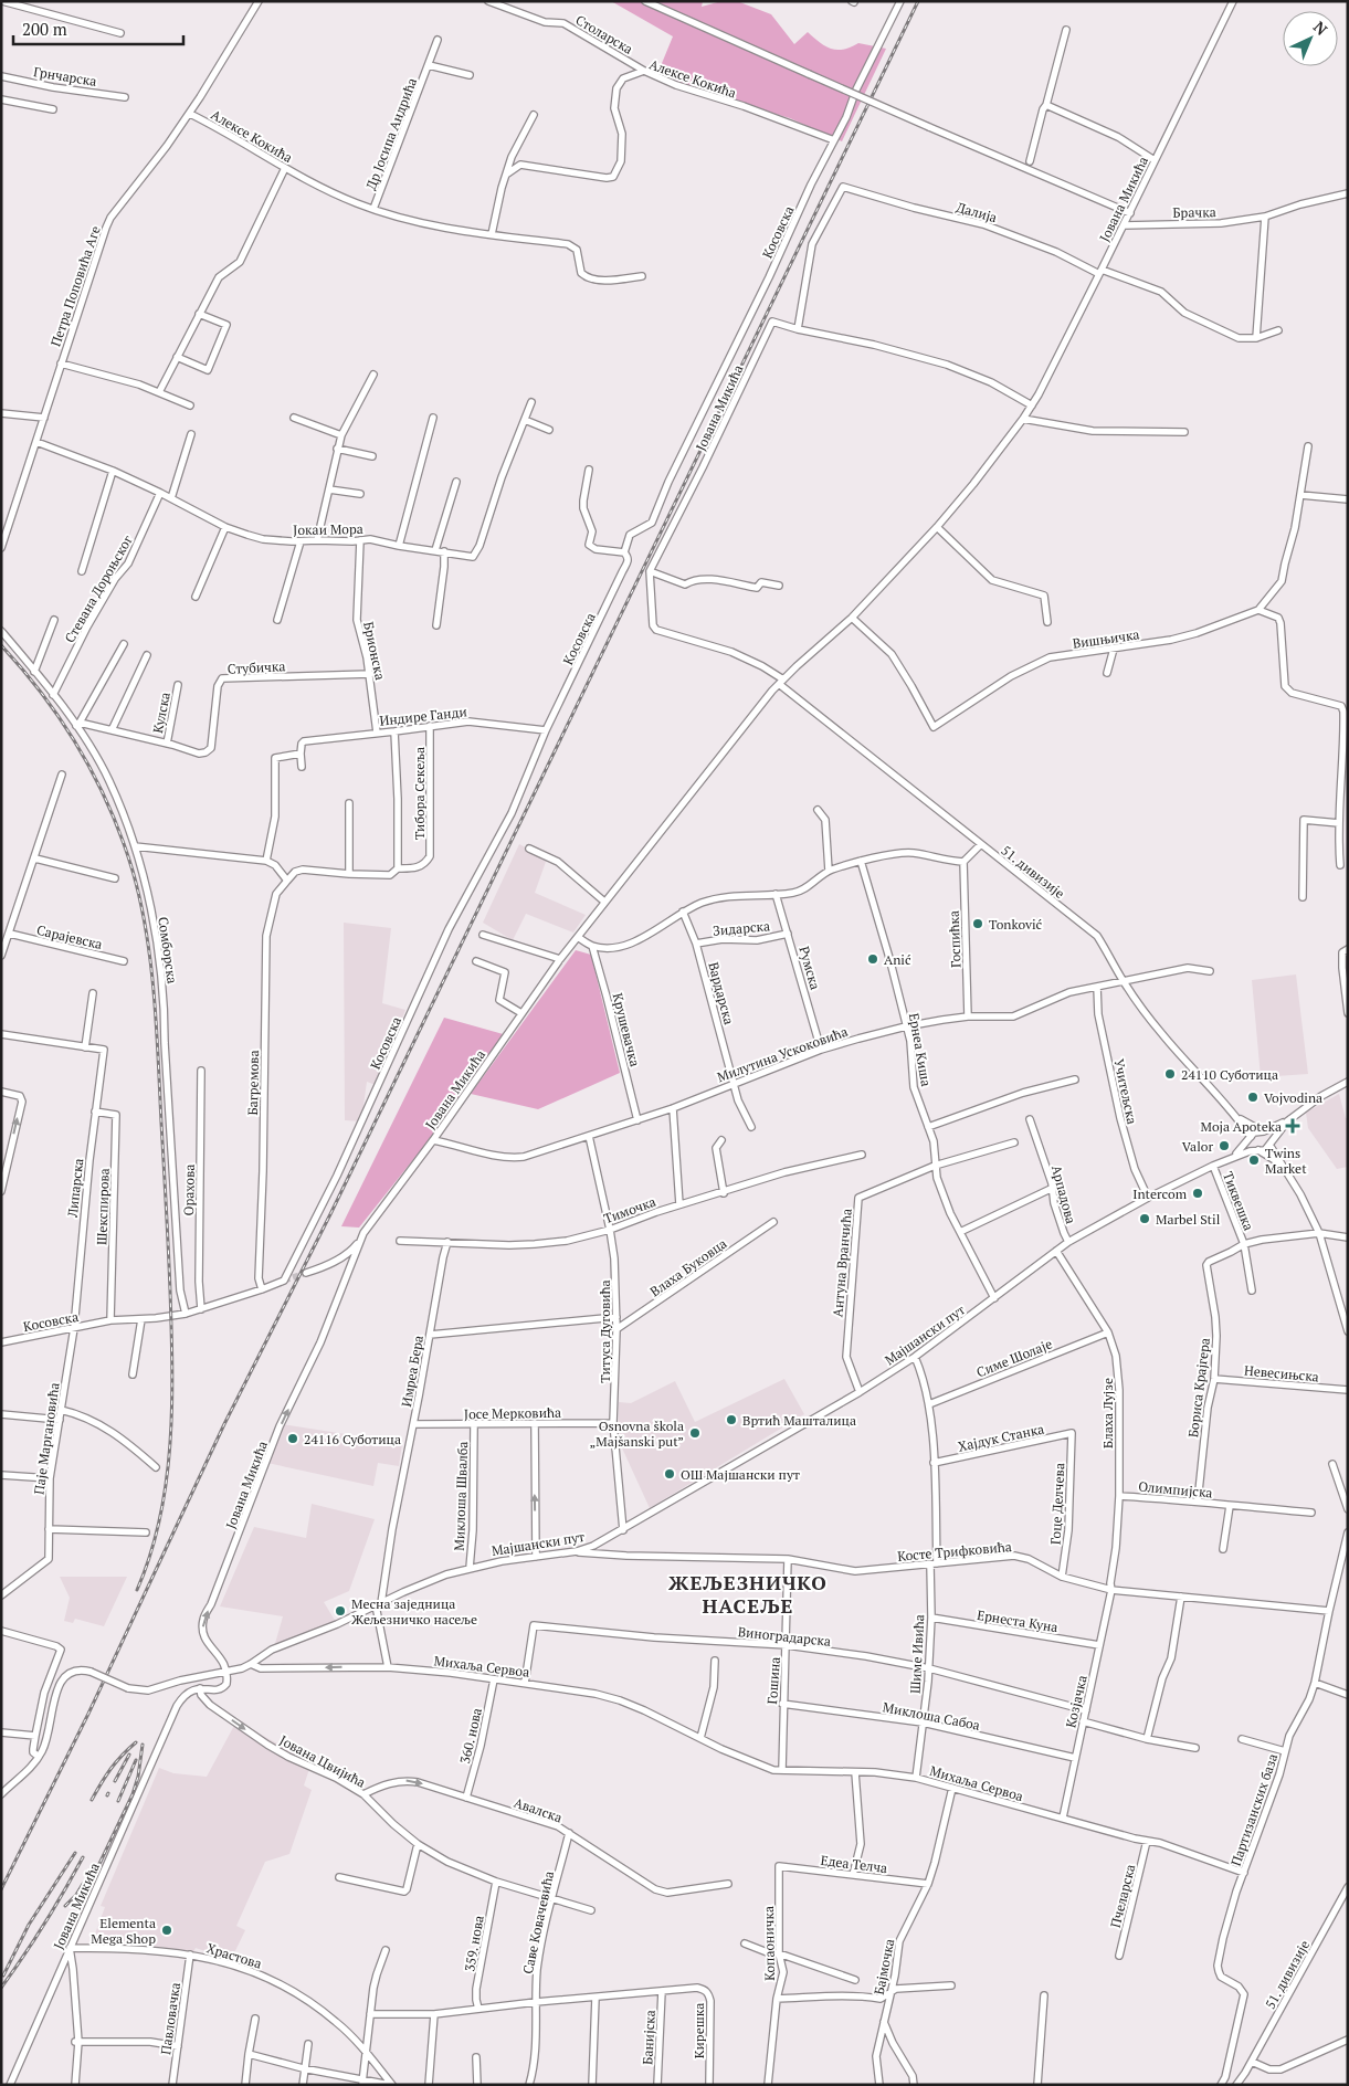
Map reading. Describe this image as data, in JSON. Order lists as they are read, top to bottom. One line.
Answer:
{"streets":{"street":["Столарска","Грнчарска","Алексе Кокића","Др Јосипа Андрића","Јована Микића","Далија","Брачка","Косовска","Петра Поповића Аге","Јокаи Мора","Стевана Дороњског","Вишњичка","Брионска","Стубичка","Кулска","Индире Ганди","Тибора Секеља","51. дивизије","Зидарска","Сарајевска","Госпићка","Сомборска","Румска","Вардарска","Крушевачка","Ернеа Киша","Милутина Ускоковића","Багремова","Учитељска","Липарска","Орахова","Арпадова","Тиквешка","Шекспирова","Тимочка","Антуна Вранчића","Влаха Буковца","Титуса Дуговића","Мајшански пут","Симе Шолаје","Имреа Бера","Невесињска","Бориса Крајгера","Јосе Мерковића","Блаха Лујзе","Хајдук Станка","Паје Маргановића","Олимпијска","Миклоша Швалба","Гоце Делчева","Косте Трифковића","Ернеста Куна","Виноградарска","Шиме Ивића","Михаља Сервоа","Гошина","Козјачка","Миклоша Сабоа","360. нова","Јована Цвијића","Авалска","Партизанских база","Едеа Телча","Пчеларска","Саве Ковачевића","359. нова","Копаоничка","Храстова","Бајмочка","Павловачка","Кирешка","Банијска"]},"crossings":[["Столарска","Алексе Кокића"],["Алексе Кокића","Др Јосипа Андрића"],["Алексе Кокића","Косовска"],["Алексе Кокића","Петра Поповића Аге"],["Јована Микића","Далија"],["Јована Микића","Брачка"],["Јована Микића","Вишњичка"],["Јована Микића","51. дивизије"],["Јована Микића","Милутина Ускоковића"],["Јована Микића","Мајшански пут"],["Јована Микића","Јована Цвијића"],["Јована Микића","Храстова"],["Косовска","Индире Ганди"],["Косовска","Сомборска"],["Косовска","Багремова"],["Косовска","Липарска"],["Косовска","Орахова"],["Косовска","Шекспирова"],["Косовска","Паје Маргановића"],["Петра Поповића Аге","Јокаи Мора"],["Јокаи Мора","Стевана Дороњског"],["Јокаи Мора","Брионска"],["Стевана Дороњског","Сомборска"],["Брионска","Стубичка"],["Брионска","Индире Ганди"],["Стубичка","Кулска"],["Стубичка","Сомборска"],["Индире Ганди","Тибора Секеља"],["Тибора Секеља","Багремова"],["51. дивизије","Милутина Ускоковића"],["51. дивизије","Мајшански пут"],["Зидарска","Румска"],["Зидарска","Вардарска"],["Госпићка","Милутина Ускоковића"],["Румска","Милутина Ускоковића"],["Вардарска","Милутина Ускоковића"],["Крушевачка","Милутина Ускоковића"],["Ернеа Киша","Милутина Ускоковића"],["Ернеа Киша","Антуна Вранчића"],["Ернеа Киша","Мајшански пут"],["Милутина Ускоковића","Учитељска"],["Милутина Ускоковића","Титуса Дуговића"],["Учитељска","Мајшански пут"],["Липарска","Шекспирова"],["Липарска","Паје Маргановића"],["Арпадова","Мајшански пут"],["Тиквешка","Мајшански пут"],["Тиквешка","Бориса Крајгера"],["Тимочка","Титуса Дуговића"],["Тимочка","Имреа Бера"],["Антуна Вранчића","Мајшански пут"],["Влаха Буковца","Титуса Дуговића"],["Титуса Дуговића","Мајшански пут"],["Титуса Дуговића","Јосе Мерковића"],["Мајшански пут","Имреа Бера"],["Мајшански пут","Блаха Лујзе"],["Мајшански пут","Миклоша Швалба"],["Мајшански пут","Косте Трифковића"],["Мајшански пут","Шиме Ивића"],["Мајшански пут","Михаља Сервоа"],["Симе Шолаје","Блаха Лујзе"],["Симе Шолаје","Шиме Ивића"],["Имреа Бера","Јосе Мерковића"],["Имреа Бера","Михаља Сервоа"],["Невесињска","Бориса Крајгера"],["Бориса Крајгера","Олимпијска"],["Јосе Мерковића","Миклоша Швалба"],["Блаха Лујзе","Олимпијска"],["Блаха Лујзе","Косте Трифковића"],["Блаха Лујзе","Козјачка"],["Хајдук Станка","Гоце Делчева"],["Хајдук Станка","Шиме Ивића"],["Гоце Делчева","Косте Трифковића"],["Косте Трифковића","Шиме Ивића"],["Косте Трифковића","Гошина"],["Косте Трифковића","Козјачка"],["Косте Трифковића","Партизанских база"],["Ернеста Куна","Шиме Ивића"],["Ернеста Куна","Козјачка"],["Виноградарска","Шиме Ивића"],["Виноградарска","Михаља Сервоа"],["Виноградарска","Гошина"],["Виноградарска","Козјачка"],["Шиме Ивића","Михаља Сервоа"],["Шиме Ивића","Миклоша Сабоа"],["Михаља Сервоа","Гошина"],["Михаља Сервоа","Козјачка"],["Михаља Сервоа","360. нова"],["Михаља Сервоа","Партизанских база"],["Михаља Сервоа","Пчеларска"],["Михаља Сервоа","Бајмочка"],["Гошина","Миклоша Сабоа"],["Козјачка","Миклоша Сабоа"],["360. нова","Авалска"],["Јована Цвијића","Авалска"],["Јована Цвијића","Саве Ковачевића"],["Јована Цвијића","359. нова"],["Авалска","Саве Ковачевића"],["Едеа Телча","Копаоничка"],["Едеа Телча","Бајмочка"],["Храстова","Павловачка"],["Кирешка","Банијска"]],"one_way":["Јована Цвијића"],"districts":["ЖЕЉЕЗНИЧКО НАСЕЉЕ"],"places":{"other":["Tonković","Anić","24110 Суботица","Vojvodina","Valor","Twins Market","Intercom","Marbel Stil","Вртић Машталица","Osnovna škola „Majšanski put”","24116 Суботица","ОШ Мајшански пут","Месна заједница Жељезничко насеље","Elementa Mega Shop"],"health":["Moja Apoteka"]},"scale_bar":"200 m","north":"top right"}
